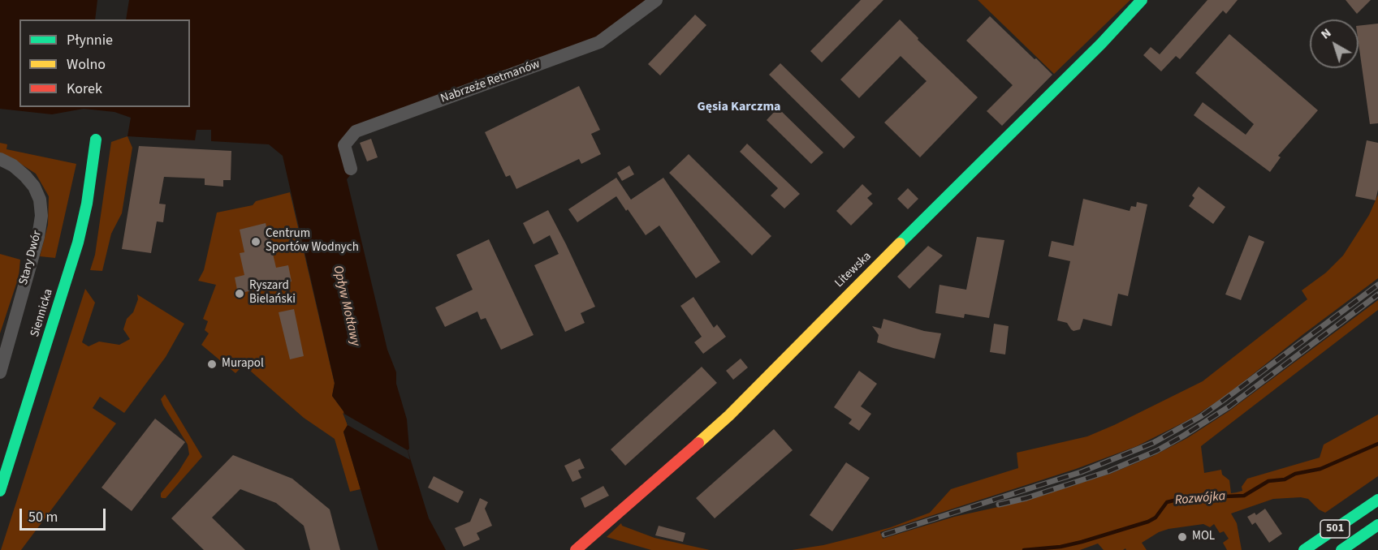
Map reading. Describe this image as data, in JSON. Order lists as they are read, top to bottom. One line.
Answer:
{"streets":{"street":["Nabrzeże Retmanów","Stary Dwór","Litewska","Siennicka","501"]},"districts":["Gęsia Karczma"],"water":["Opływ Motławy","Rozwójka"],"places":["Centrum Sportów Wodnych","Ryszard Bielański","Murapol","MOL"],"legend":["Płynnie","Wolno","Korek"],"scale_bar":"50 m","north":"top left"}
